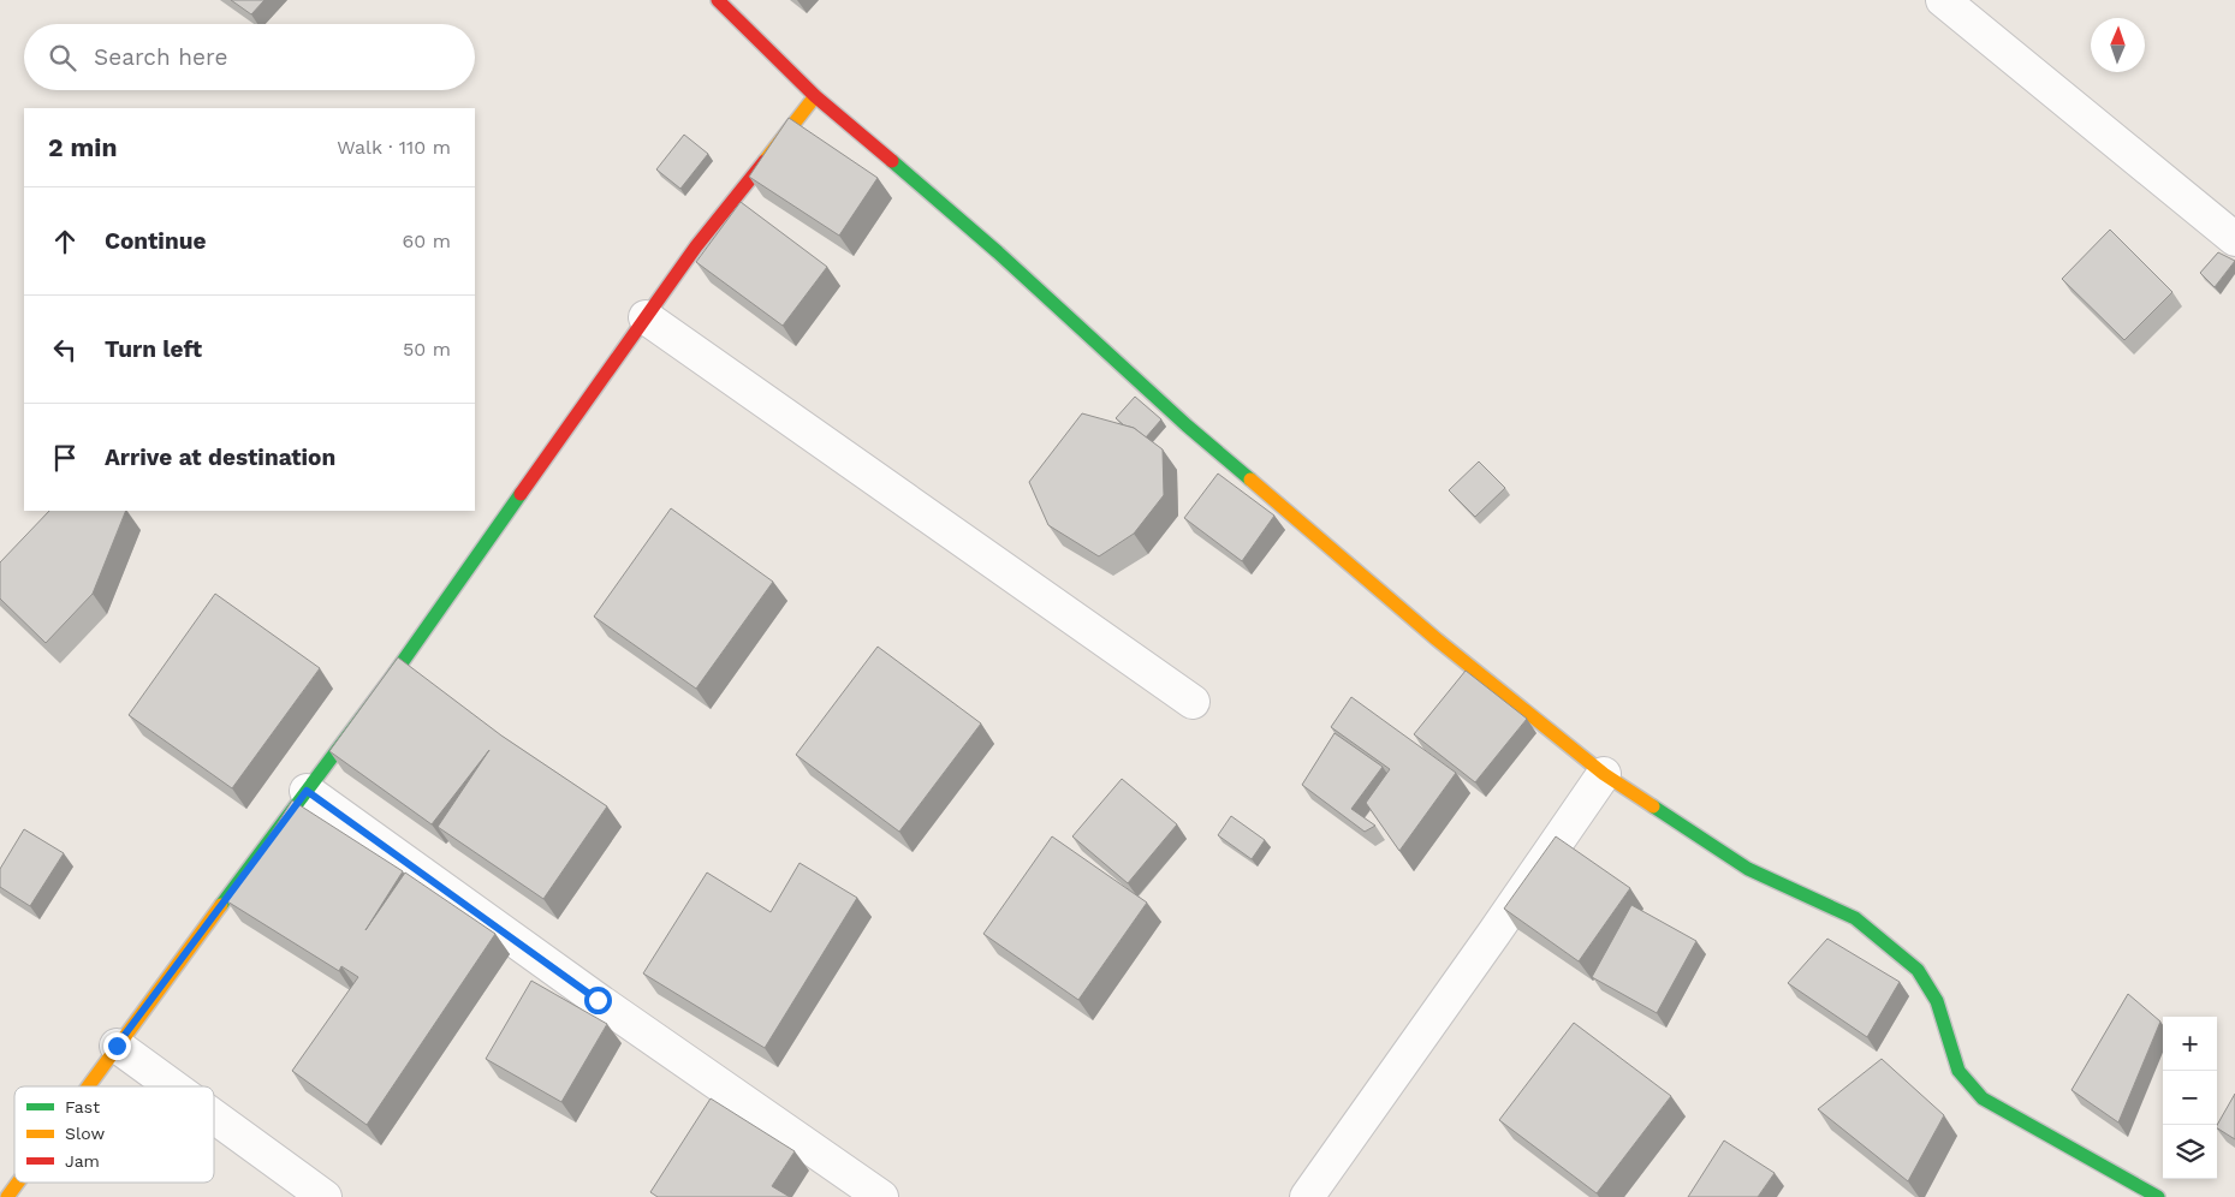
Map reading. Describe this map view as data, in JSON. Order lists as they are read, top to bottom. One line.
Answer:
{"legend":["Fast","Slow","Jam"],"north":"top","page":{"search":"Search here","heading":["2 min","Walk · 110 m"],"list":[["Continue","60 m"],["Turn left","50 m"],"Arrive at destination"],"map_buttons":["+","−"]}}
